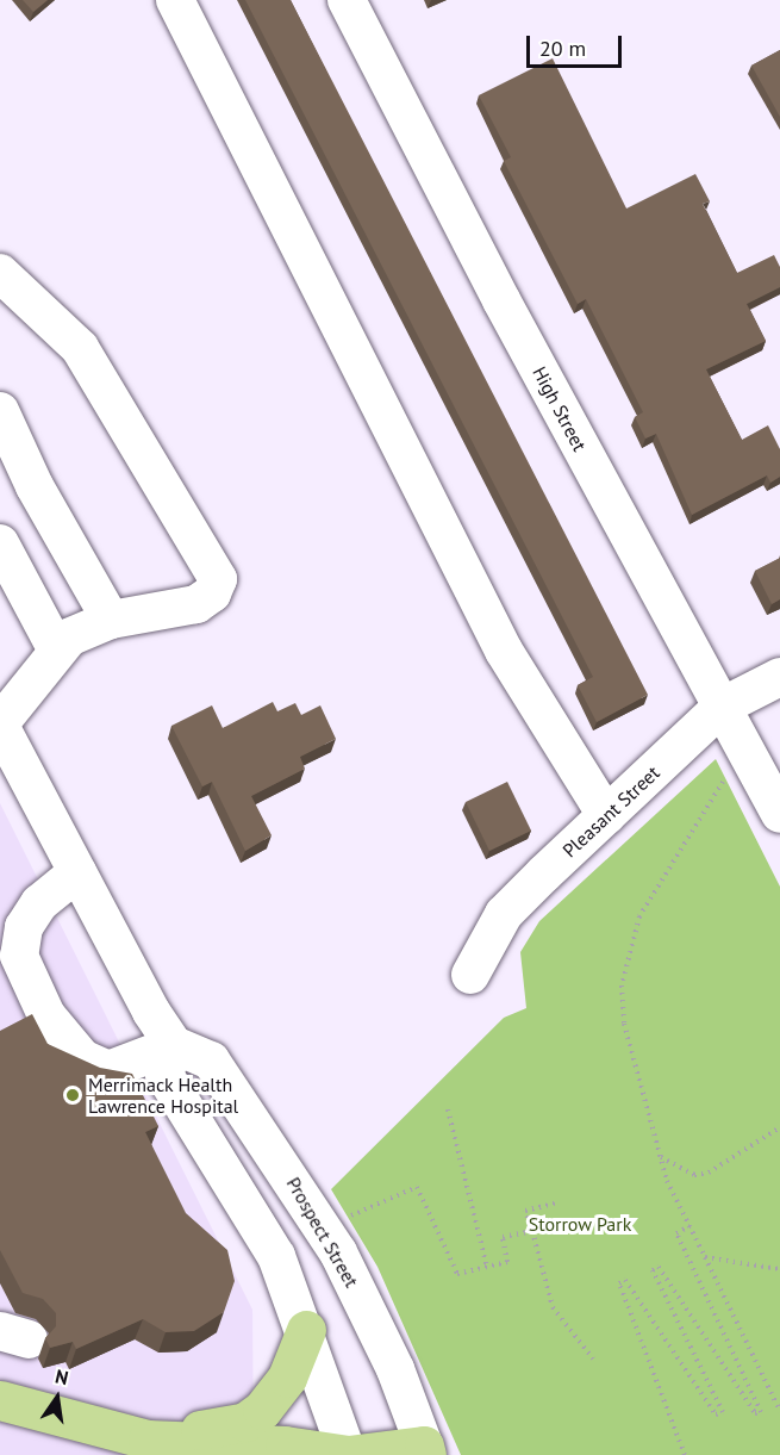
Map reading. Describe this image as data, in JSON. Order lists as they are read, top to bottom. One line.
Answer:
{"streets":{"street":["High Street","Pleasant Street","Prospect Street"]},"crossings":[["High Street","Pleasant Street"]],"parks":["Storrow Park"],"places":["Merrimack Health Lawrence Hospital"],"scale_bar":"20 m","north":"top"}
